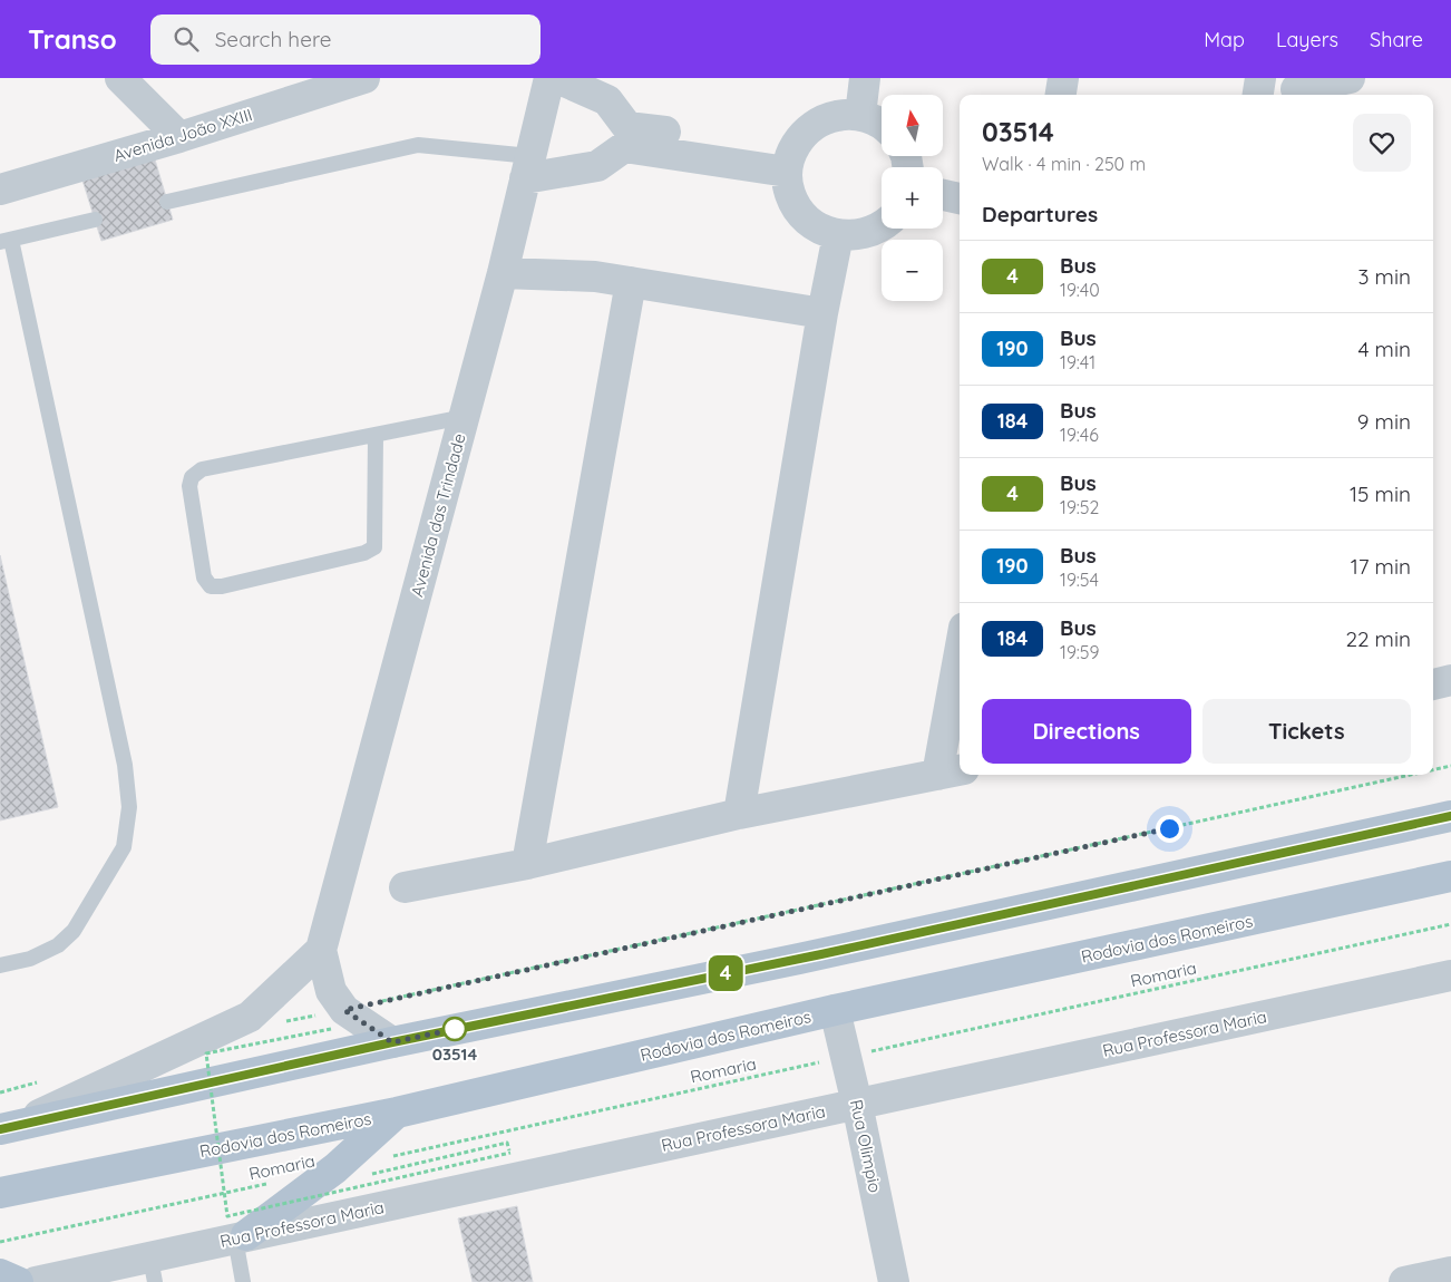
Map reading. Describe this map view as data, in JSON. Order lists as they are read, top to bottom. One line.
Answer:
{"streets":{"main road":["Rodovia dos Romeiros"],"street":["Avenida João XXIII","Avenida das Trindade","Rua Professora Maria","Rua Olimpio"],"path":["Romaria"]},"crossings":[["Rodovia dos Romeiros","Rua Olimpio"],["Romaria","Rua Olimpio"],["Rua Professora Maria","Rua Olimpio"]],"places":["03514"],"lines":["bus line 4"],"north":"top","page":{"header":"Transo","search":"Search here","nav":["Map","Layers","Share"],"on_map":"4","map_buttons":["+","−"],"heading":[["03514","Walk · 4 min · 250 m"],"Departures"],"list":[{"mark":"4","name":"Bus","note":"19:40","value":"3 min"},{"mark":"190","name":"Bus","note":"19:41","value":"4 min"},{"mark":"184","name":"Bus","note":"19:46","value":"9 min"},{"mark":"4","name":"Bus","note":"19:52","value":"15 min"},{"mark":"190","name":"Bus","note":"19:54","value":"17 min"},{"mark":"184","name":"Bus","note":"19:59","value":"22 min"}],"buttons":["Directions","Tickets"]}}
